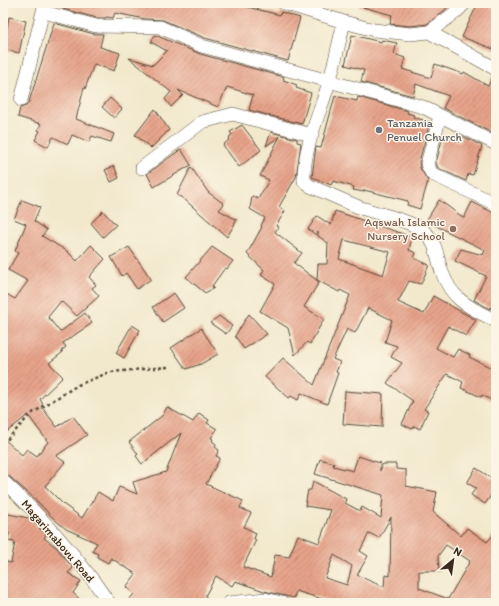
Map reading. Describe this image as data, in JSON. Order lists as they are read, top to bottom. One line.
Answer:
{"streets":{"street":["Magarimabovu Road"]},"places":["Tanzania Penuel Church","Aqswah Islamic Nursery School"],"north":"top right"}
